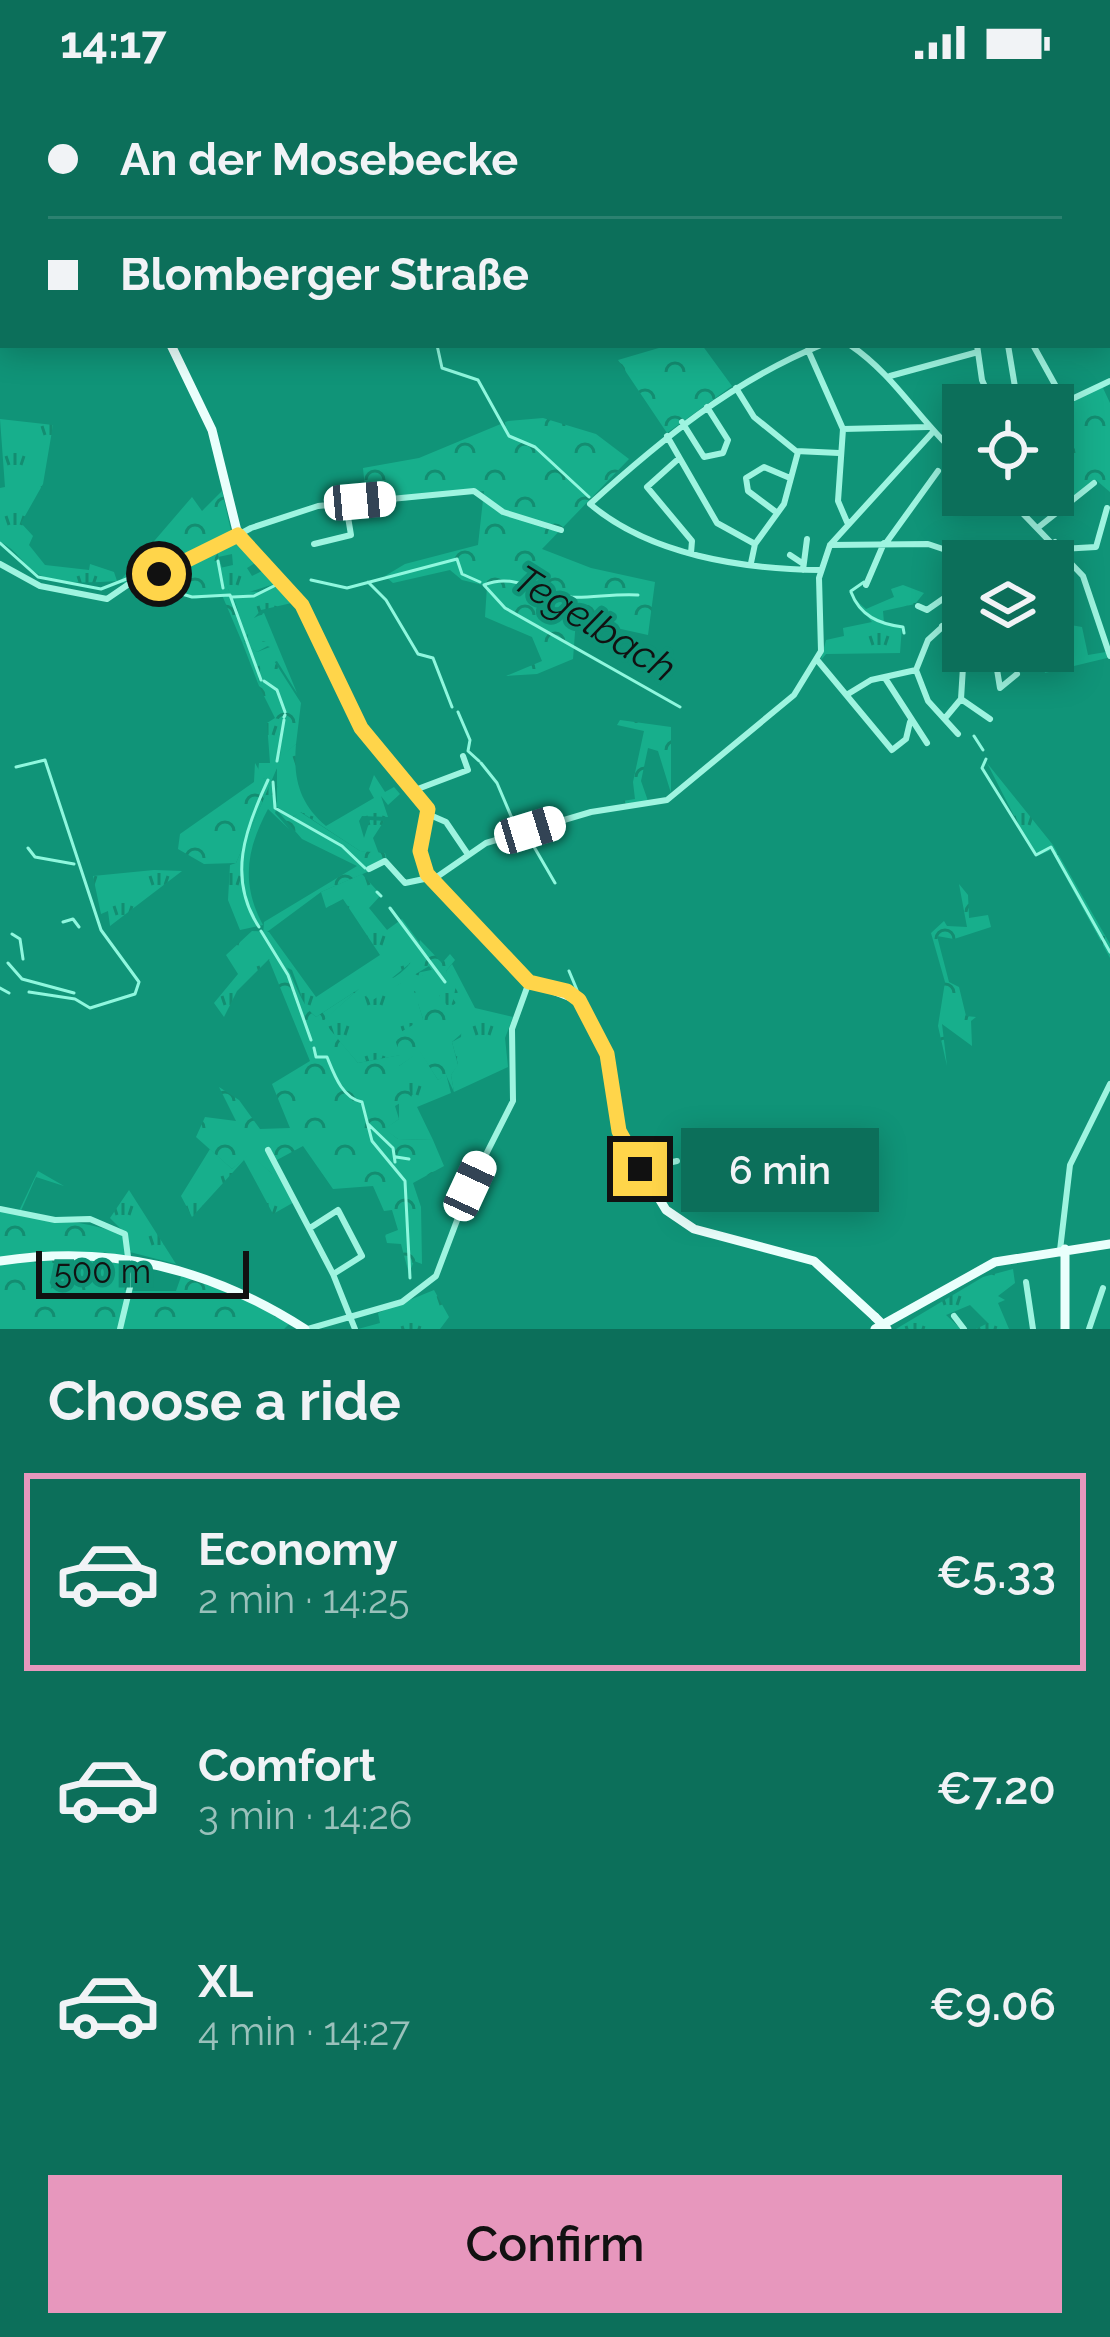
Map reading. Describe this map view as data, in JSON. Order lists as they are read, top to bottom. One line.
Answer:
{"water":["Tegelbach"],"scale_bar":"500 m","page":{"status":"14:17","banner":["An der Mosebecke","Blomberger Straße"],"bubble":"6 min","scale":"500 m","heading":"Choose a ride","list":[{"name":"Economy","note":"2 min · 14:25","value":"€5.33"},{"name":"Comfort","note":"3 min · 14:26","value":"€7.20"},{"name":"XL","note":"4 min · 14:27","value":"€9.06"}],"buttons":"Confirm"}}
